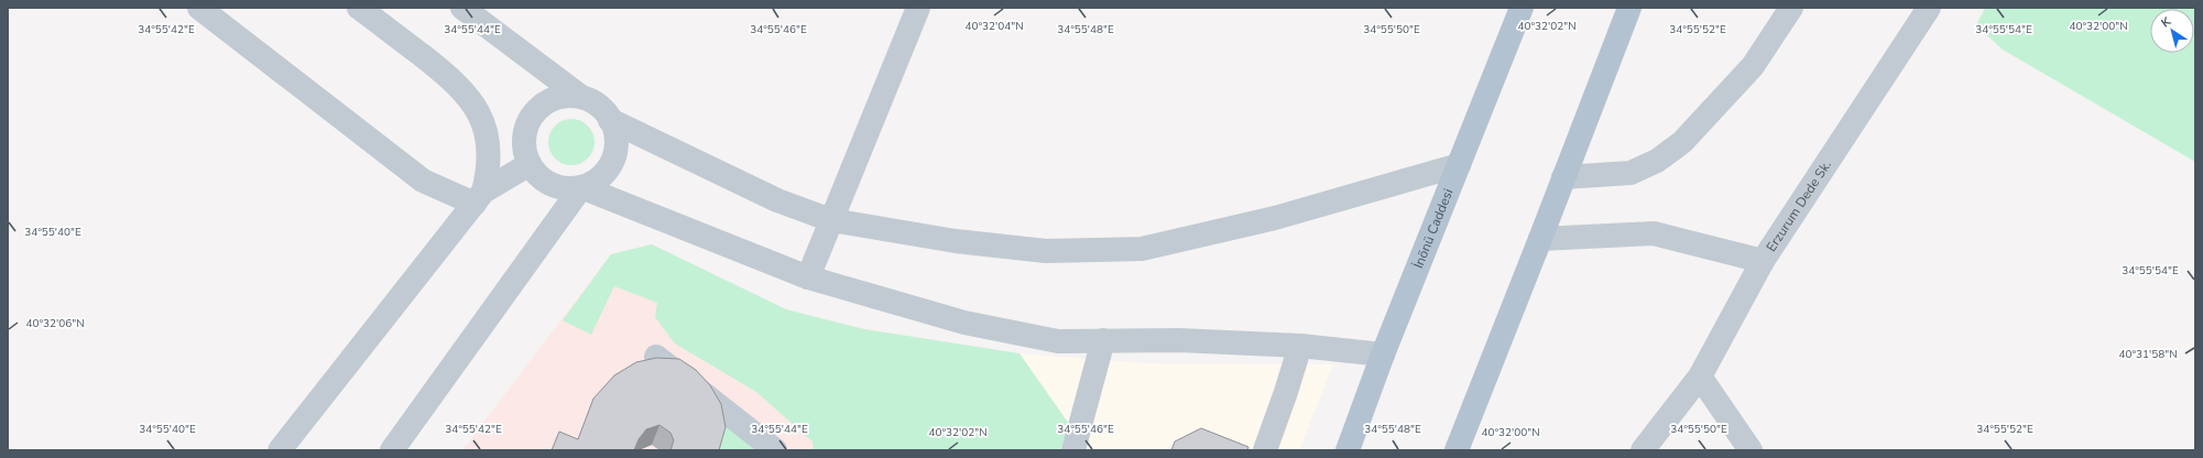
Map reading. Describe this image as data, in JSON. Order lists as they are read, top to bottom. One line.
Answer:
{"streets":{"main road":["İnönü Caddesi"],"street":["Erzurum Dede Sk."]},"north":"top left","coordinates":["40°32'04\"N","40°32'02\"N","40°32'00\"N","34°55'42\"E","34°55'44\"E","34°55'46\"E","34°55'48\"E","34°55'50\"E","34°55'52\"E","34°55'54\"E","34°55'40\"E","40°32'06\"N","40°31'58\"N"]}
